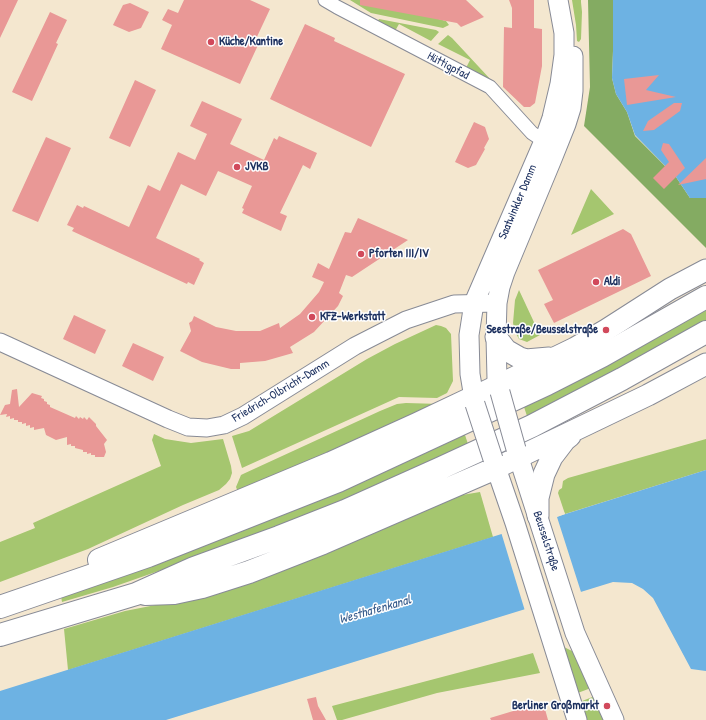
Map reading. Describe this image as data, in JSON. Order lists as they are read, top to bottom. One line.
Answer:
{"streets":{"main road":["Saatwinkler Damm","Beusselstraße"],"street":["Hüttigpfad","Friedrich-Olbricht-Damm"]},"crossings":[["Hüttigpfad","Saatwinkler Damm"],["Saatwinkler Damm","Friedrich-Olbricht-Damm"],["Saatwinkler Damm","Beusselstraße"]],"water":["Westhafenkanal"],"places":["Küche/Kantine","JVKB","Pforten III/IV","Aldi","KFZ-Werkstatt","Seestraße/Beusselstraße","Berliner Großmarkt"]}
